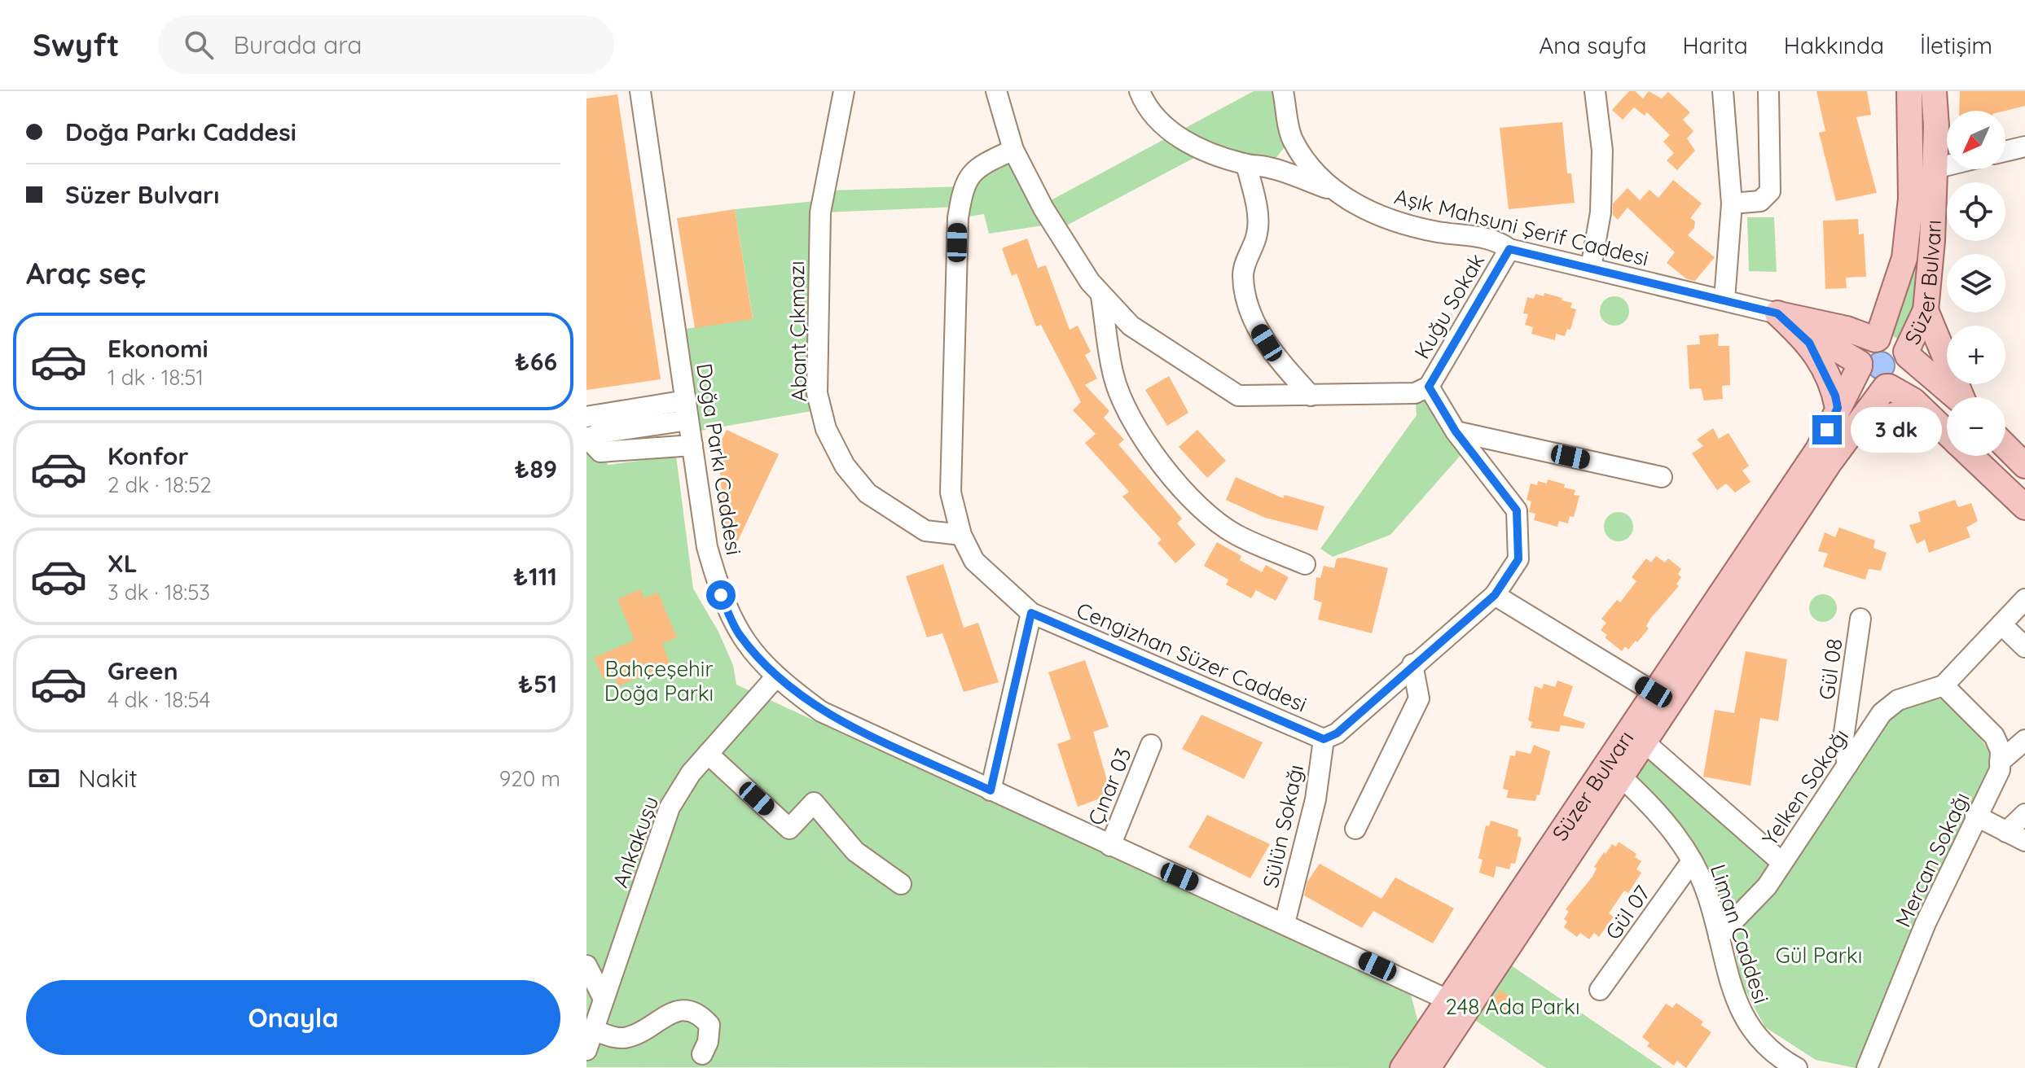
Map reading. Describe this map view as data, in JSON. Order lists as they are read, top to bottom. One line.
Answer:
{"streets":{"main road":["Süzer Bulvarı"],"street":["Aşık Mahsuni Şerif Caddesi","Kuğu Sokak","Abant Çıkmazı","Doğa Parkı Caddesi","Cengizhan Süzer Caddesi","Gül 08","Çınar 03","Yelken Sokağı","Sülün Sokağı","Ankakuşu","Mercan Sokağı","Gül 07","Liman Caddesi"]},"crossings":[["Aşık Mahsuni Şerif Caddesi","Kuğu Sokak"],["Süzer Bulvarı","Doğa Parkı Caddesi"],["Süzer Bulvarı","Liman Caddesi"],["Abant Çıkmazı","Cengizhan Süzer Caddesi"],["Doğa Parkı Caddesi","Çınar 03"],["Doğa Parkı Caddesi","Sülün Sokağı"],["Doğa Parkı Caddesi","Ankakuşu"],["Cengizhan Süzer Caddesi","Sülün Sokağı"],["Gül 08","Yelken Sokağı"],["Yelken Sokağı","Liman Caddesi"],["Gül 07","Liman Caddesi"]],"parks":["Bahçeşehir Doğa Parkı","Gül Parkı","248 Ada Parkı"],"north":"bottom left","page":{"header":"Swyft","search":"Burada ara","nav":["Ana sayfa","Harita","Hakkında","İletişim"],"banner":["Doğa Parkı Caddesi","Süzer Bulvarı"],"map_buttons":["+","−"],"heading":"Araç seç","list":[{"name":"Ekonomi","note":"1 dk · 18:51","value":"₺66"},{"name":"Konfor","note":"2 dk · 18:52","value":"₺89"},{"name":"XL","note":"3 dk · 18:53","value":"₺111"},{"name":"Green","note":"4 dk · 18:54","value":"₺51"}],"bubble":"3 dk","pay":["Nakit","920 m"],"buttons":"Onayla"}}
